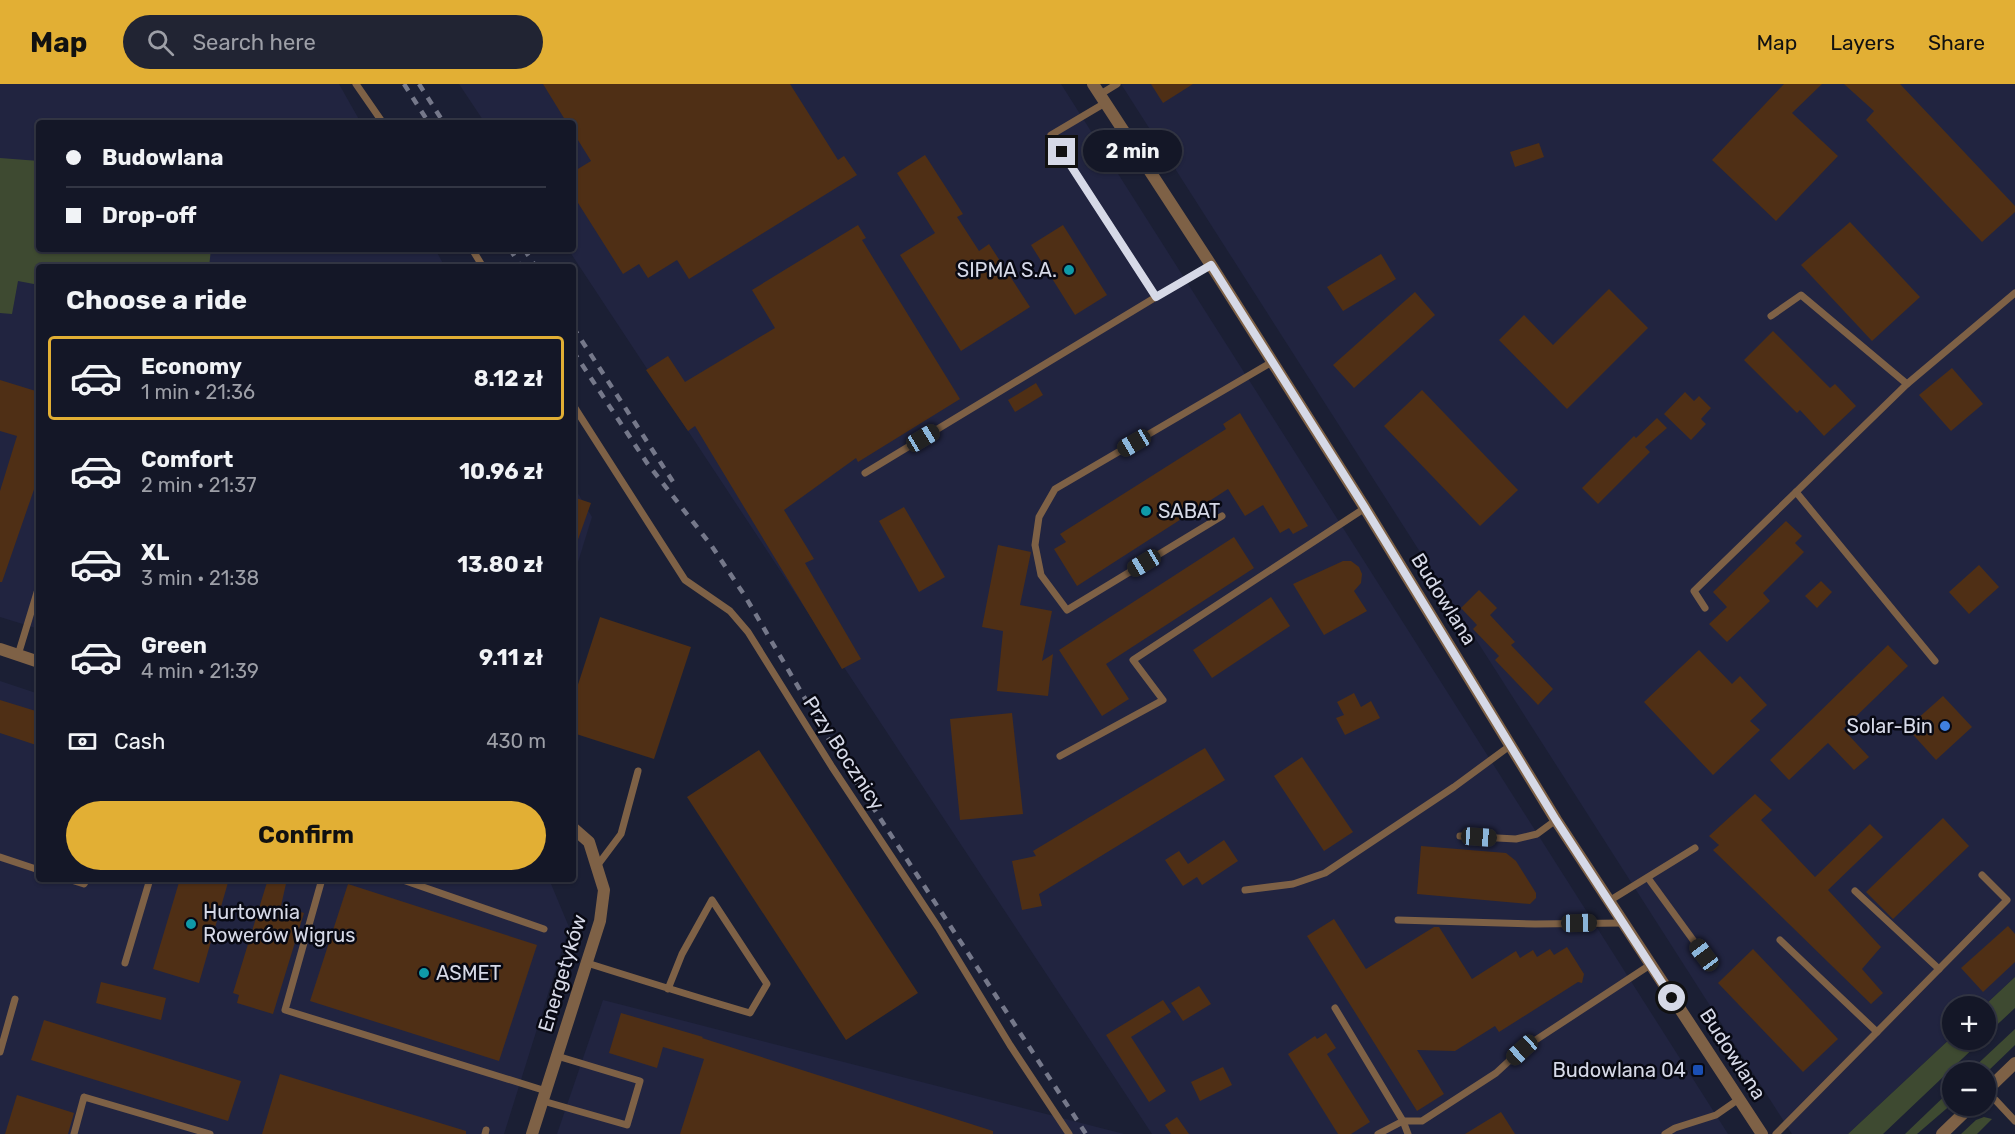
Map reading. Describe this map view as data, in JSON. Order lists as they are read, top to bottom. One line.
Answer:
{"streets":{"street":["Budowlana","Energetyków"],"lane":["Przy Bocznicy"]},"places":{"other":["SIPMA S.A.","SABAT","Solar-Bin","Hurtownia Rowerów Wigrus","ASMET"],"transit":["Budowlana 04"]},"page":{"header":"Map","search":"Search here","nav":["Map","Layers","Share"],"banner":["Budowlana","Drop-off"],"bubble":"2 min","heading":"Choose a ride","list":[{"name":"Economy","note":"1 min · 21:36","value":"8.12 zł"},{"name":"Comfort","note":"2 min · 21:37","value":"10.96 zł"},{"name":"XL","note":"3 min · 21:38","value":"13.80 zł"},{"name":"Green","note":"4 min · 21:39","value":"9.11 zł"}],"pay":["Cash","430 m"],"buttons":"Confirm","map_buttons":["+","−"]}}
